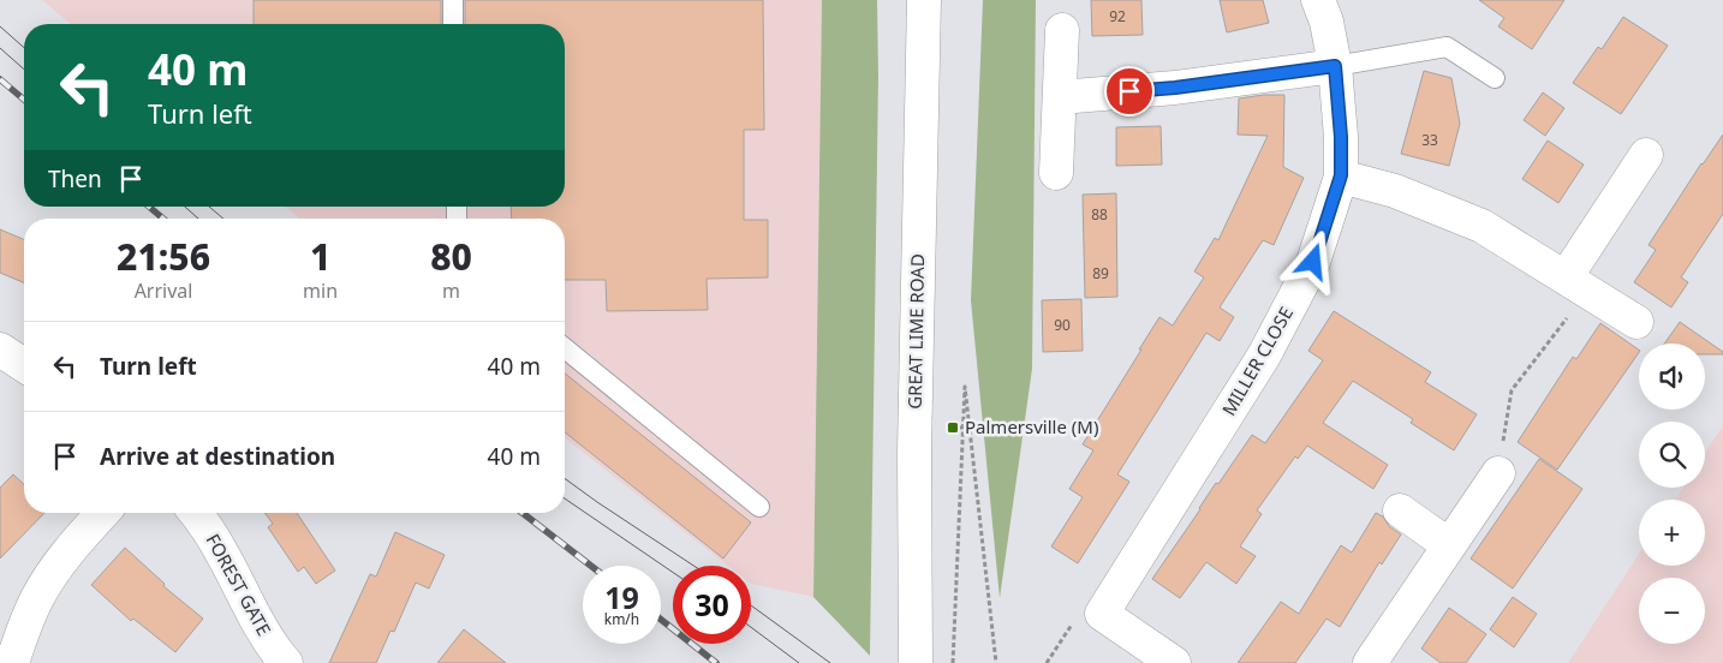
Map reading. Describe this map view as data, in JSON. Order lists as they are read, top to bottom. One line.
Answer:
{"streets":{"street":["GREAT LIME ROAD","MILLER CLOSE","FOREST GATE"]},"places":{"transit":["Palmersville (M)"]},"house_numbers":["92","33","88","89","90"],"page":{"turn":["40 m","Turn left"],"then":"Then","eta":["21:56","Arrival","1","min","80","m"],"list":[{"name":"Turn left","value":"40 m"},{"name":"Arrive at destination","value":"40 m"}],"map_buttons":["+","−"],"speed":"19 km/h","limit":"30"}}
